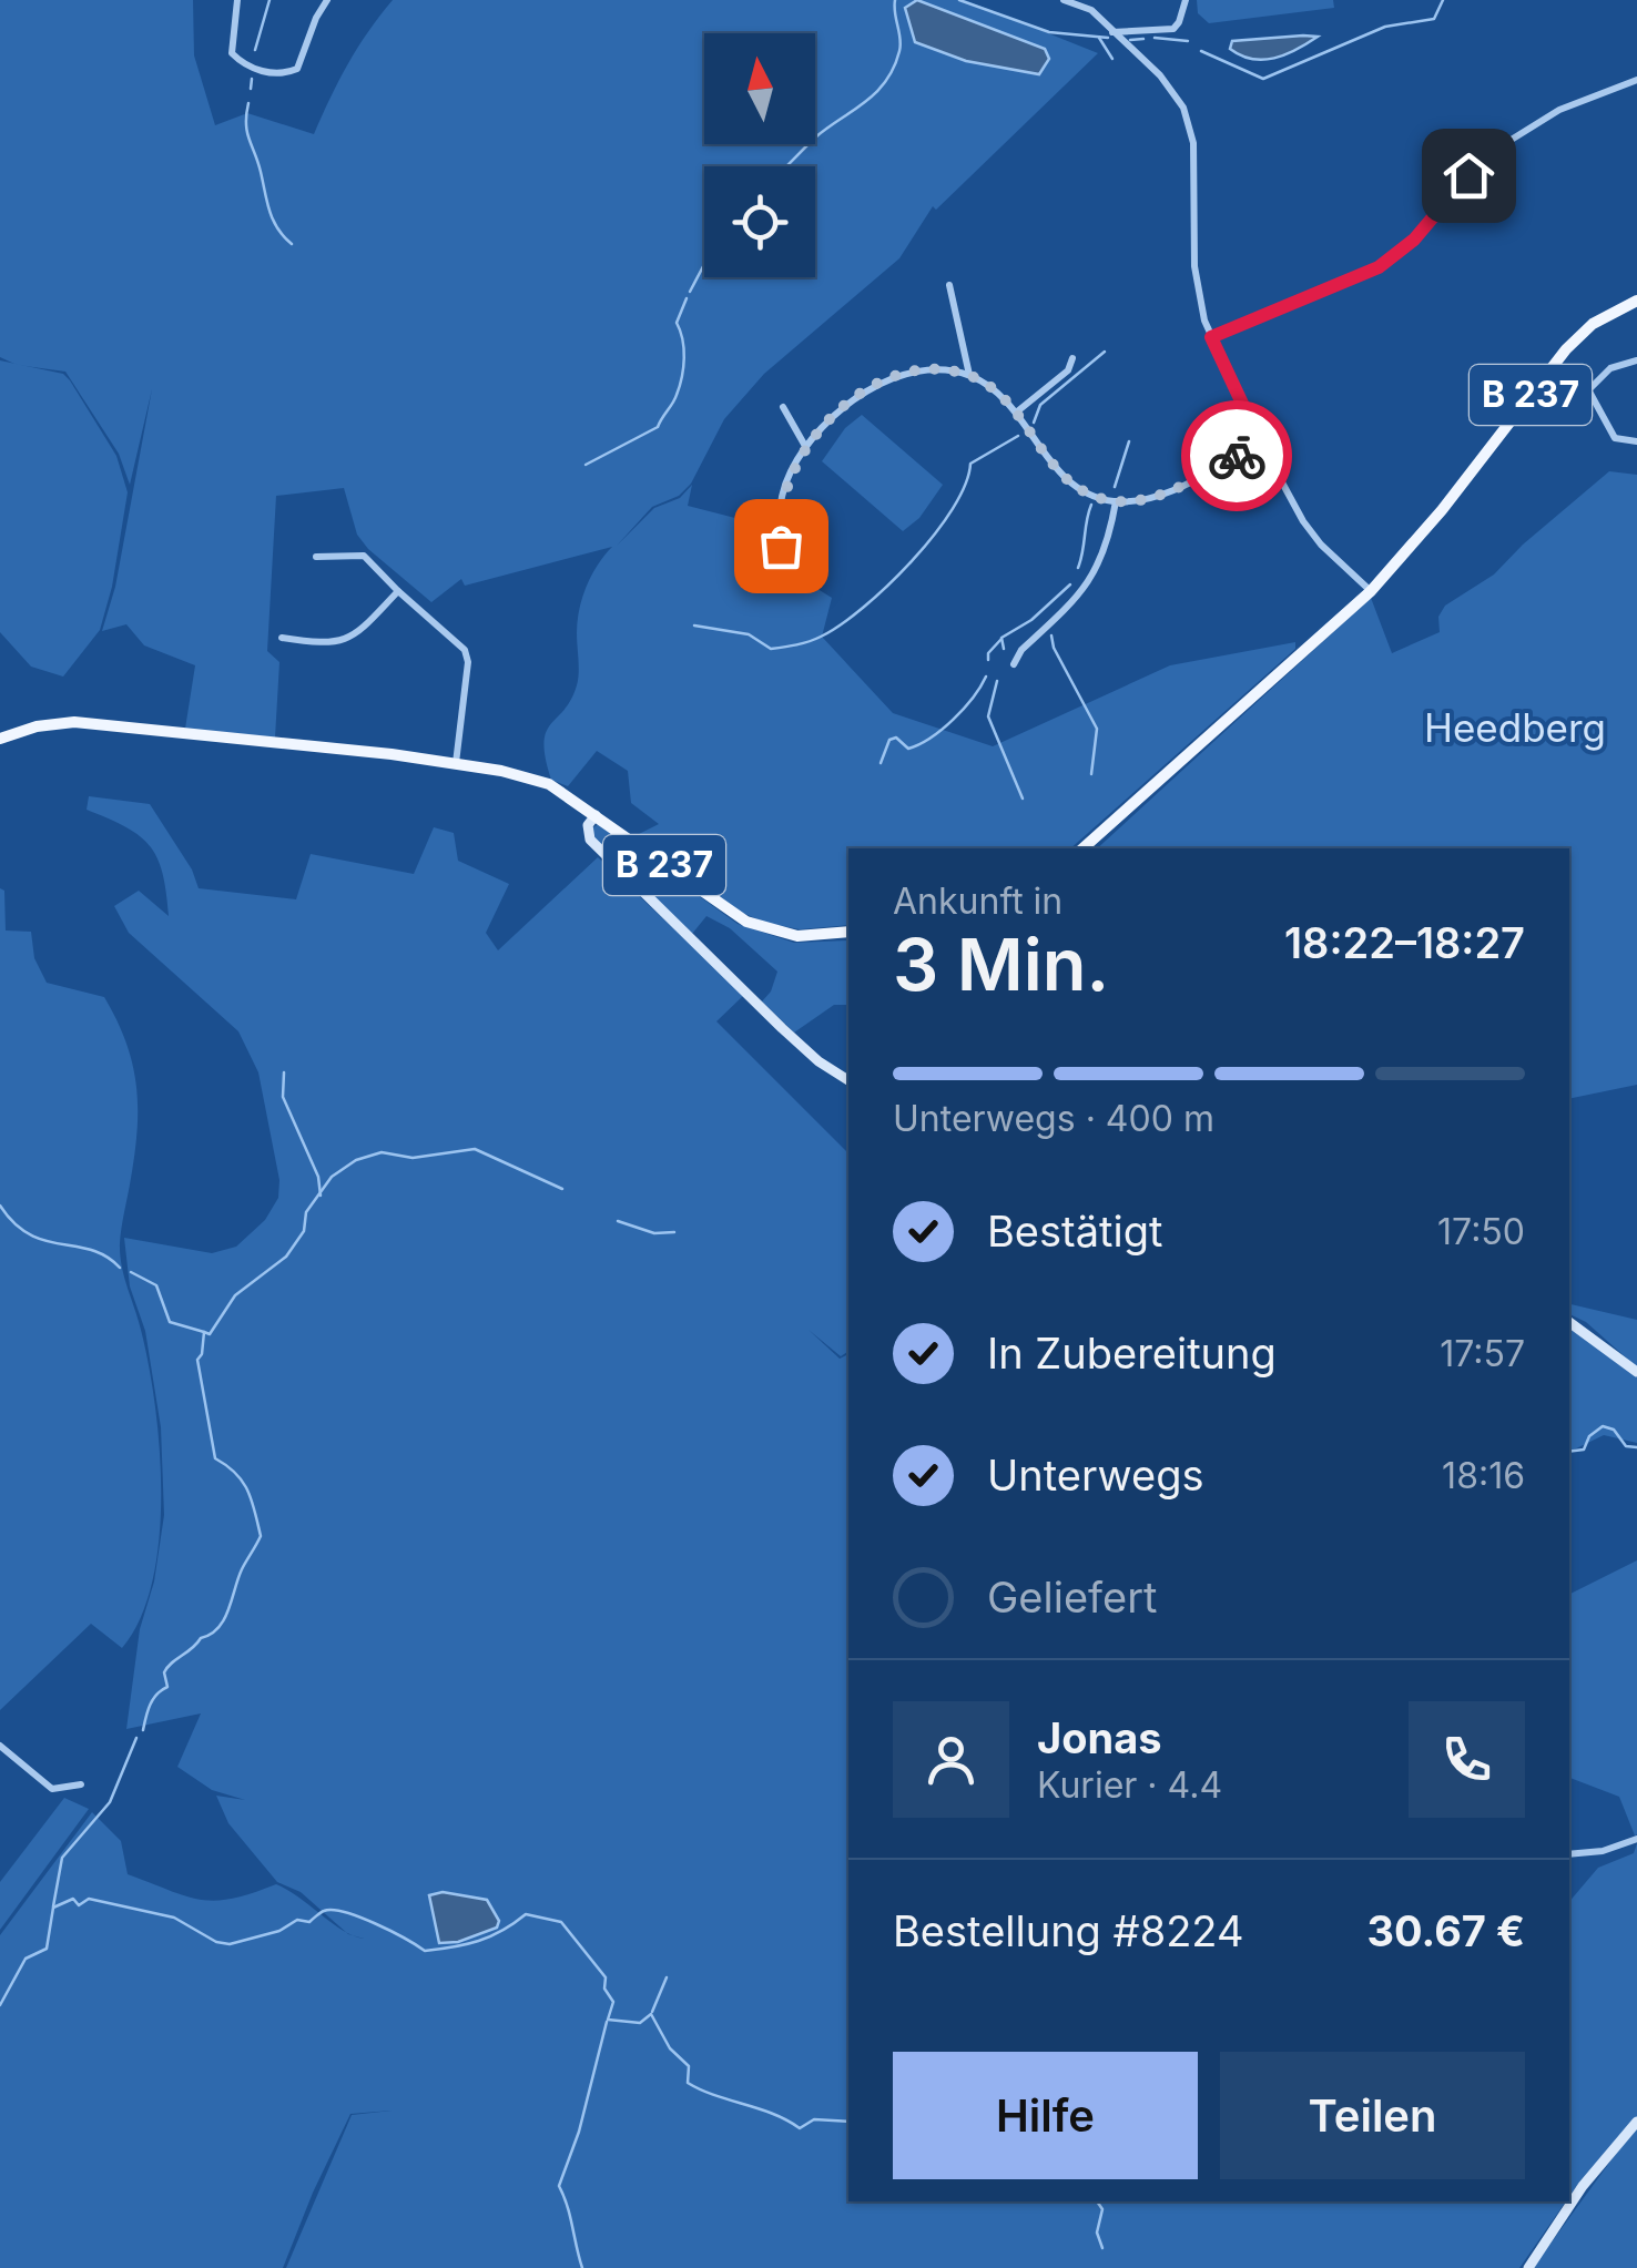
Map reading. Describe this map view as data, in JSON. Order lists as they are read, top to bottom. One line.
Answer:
{"streets":{"main road":["B 237"]},"parks":["Heedberg"],"north":"top","page":{"heading":["3 Min.","Ankunft in","18:22–18:27"],"panel":["Jonas","Kurier · 4.4","Bestellung #8224","30.67 €"],"bar":"Unterwegs · 400 m","list":[["Bestätigt","17:50"],["In Zubereitung","17:57"],["Unterwegs","18:16"],"Geliefert"],"buttons":["Hilfe","Teilen"]}}
